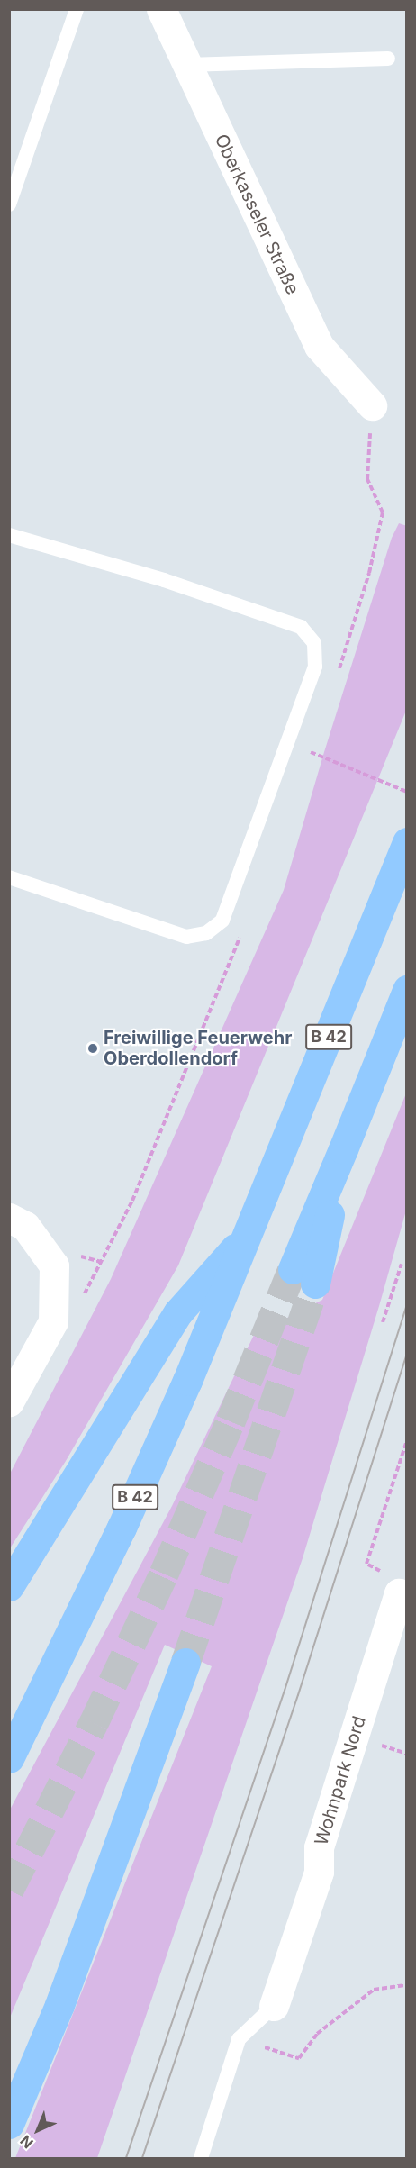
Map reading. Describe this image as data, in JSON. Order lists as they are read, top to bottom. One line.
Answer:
{"streets":{"highway":["B 42"],"street":["Oberkasseler Straße","Wohnpark Nord"]},"places":["Freiwillige Feuerwehr Oberdollendorf"],"north":"bottom left"}
